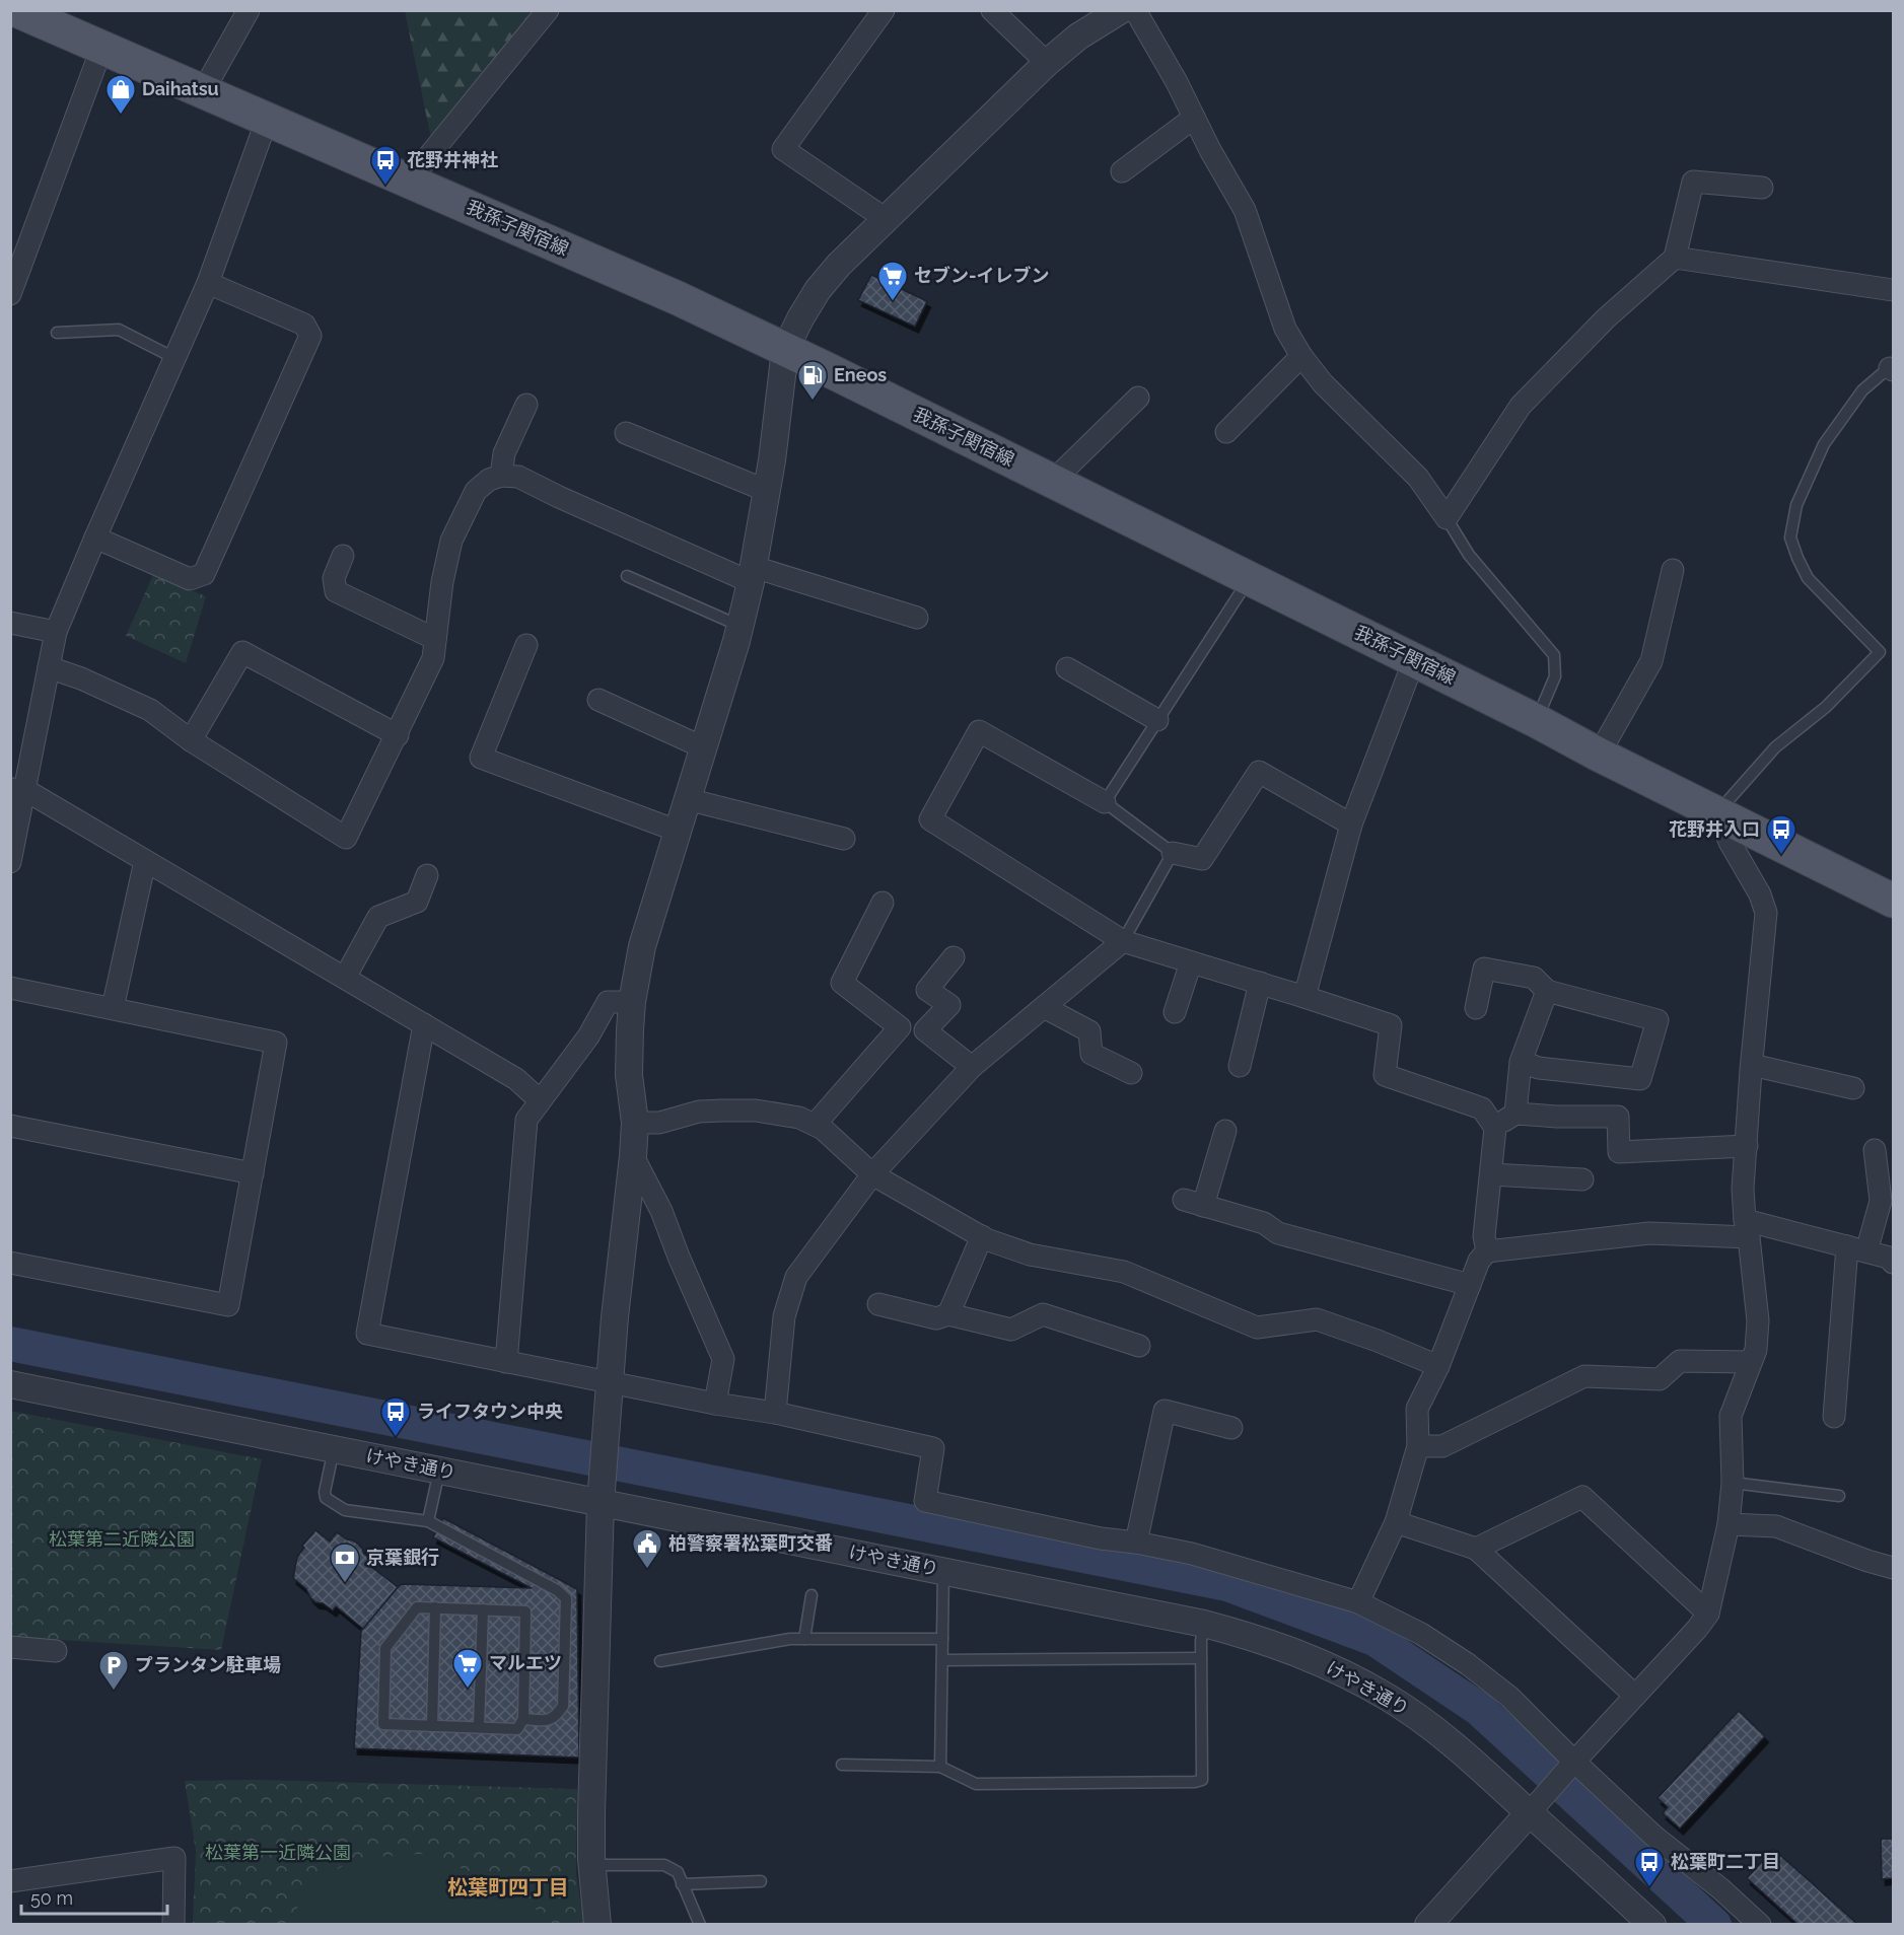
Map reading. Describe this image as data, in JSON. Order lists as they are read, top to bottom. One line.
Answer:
{"streets":{"main road":["我孫子関宿線"],"street":["けやき通り"]},"districts":["松葉町四丁目"],"parks":["松葉第二近隣公園","松葉第一近隣公園"],"places":{"shop":["Daihatsu"],"bus stop":["花野井神社","花野井入口","ライフタウン中央","松葉町二丁目"],"supermarket":["セブン-イレブン","マルエツ"],"fuel station":["Eneos"],"public building":["柏警察署松葉町交番"],"bank":["京葉銀行"],"parking":["プランタン駐車場"]},"scale_bar":"50 m"}
